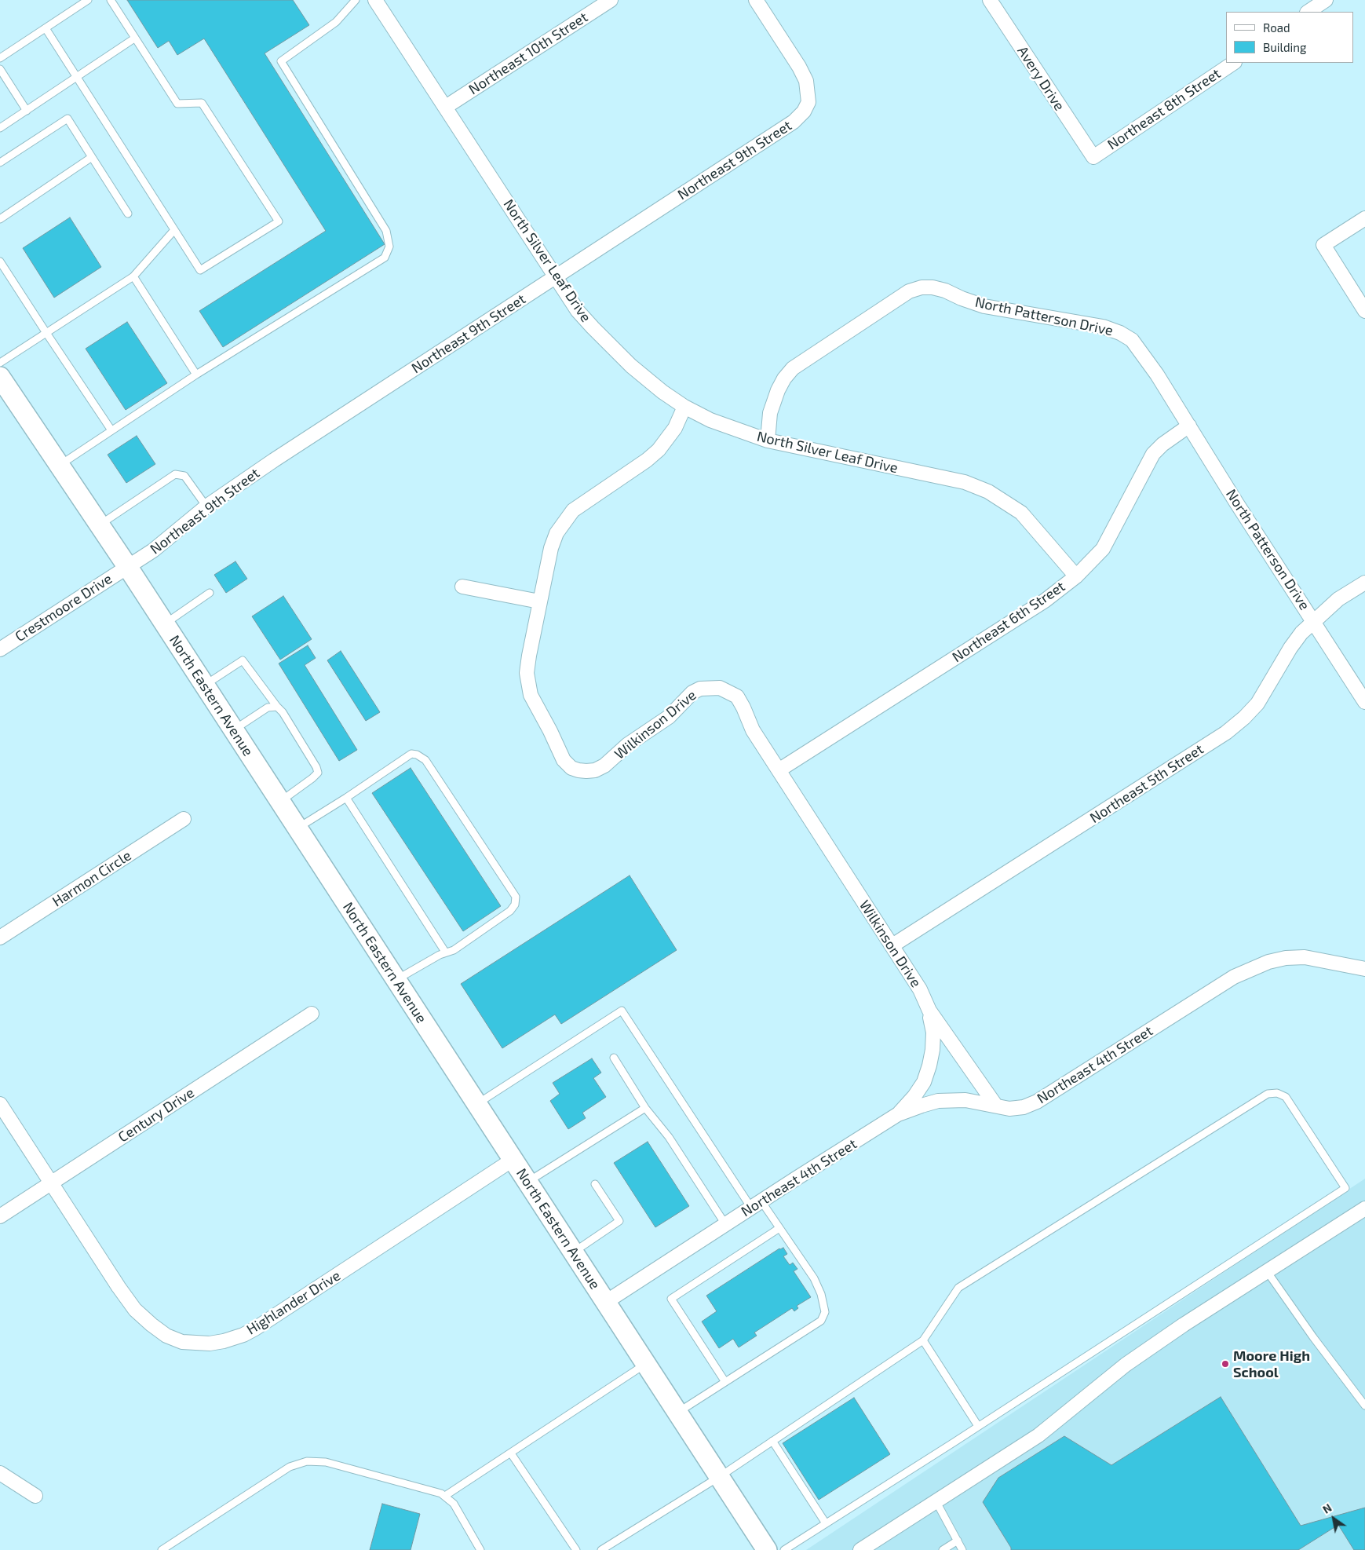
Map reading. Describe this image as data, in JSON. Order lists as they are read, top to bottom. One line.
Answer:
{"streets":{"main road":["North Eastern Avenue"],"street":["Northeast 10th Street","Avery Drive","Northeast 8th Street","Northeast 9th Street","North Silver Leaf Drive","North Patterson Drive","Crestmoore Drive","Northeast 6th Street","Wilkinson Drive","Northeast 5th Street","Harmon Circle","Northeast 4th Street","Century Drive","Highlander Drive"]},"crossings":[["Northeast 10th Street","North Silver Leaf Drive"],["Avery Drive","Northeast 8th Street"],["Northeast 9th Street","North Silver Leaf Drive"],["Northeast 9th Street","Crestmoore Drive"],["Northeast 9th Street","North Eastern Avenue"],["North Silver Leaf Drive","North Patterson Drive"],["North Silver Leaf Drive","Northeast 6th Street"],["North Silver Leaf Drive","Wilkinson Drive"],["North Patterson Drive","Northeast 6th Street"],["North Patterson Drive","Northeast 5th Street"],["Crestmoore Drive","North Eastern Avenue"],["Northeast 6th Street","Wilkinson Drive"],["North Eastern Avenue","Northeast 4th Street"],["North Eastern Avenue","Highlander Drive"],["Wilkinson Drive","Northeast 5th Street"],["Wilkinson Drive","Northeast 4th Street"],["Century Drive","Highlander Drive"]],"places":["Moore High School"],"legend":["Road","Building"],"north":"top left"}
